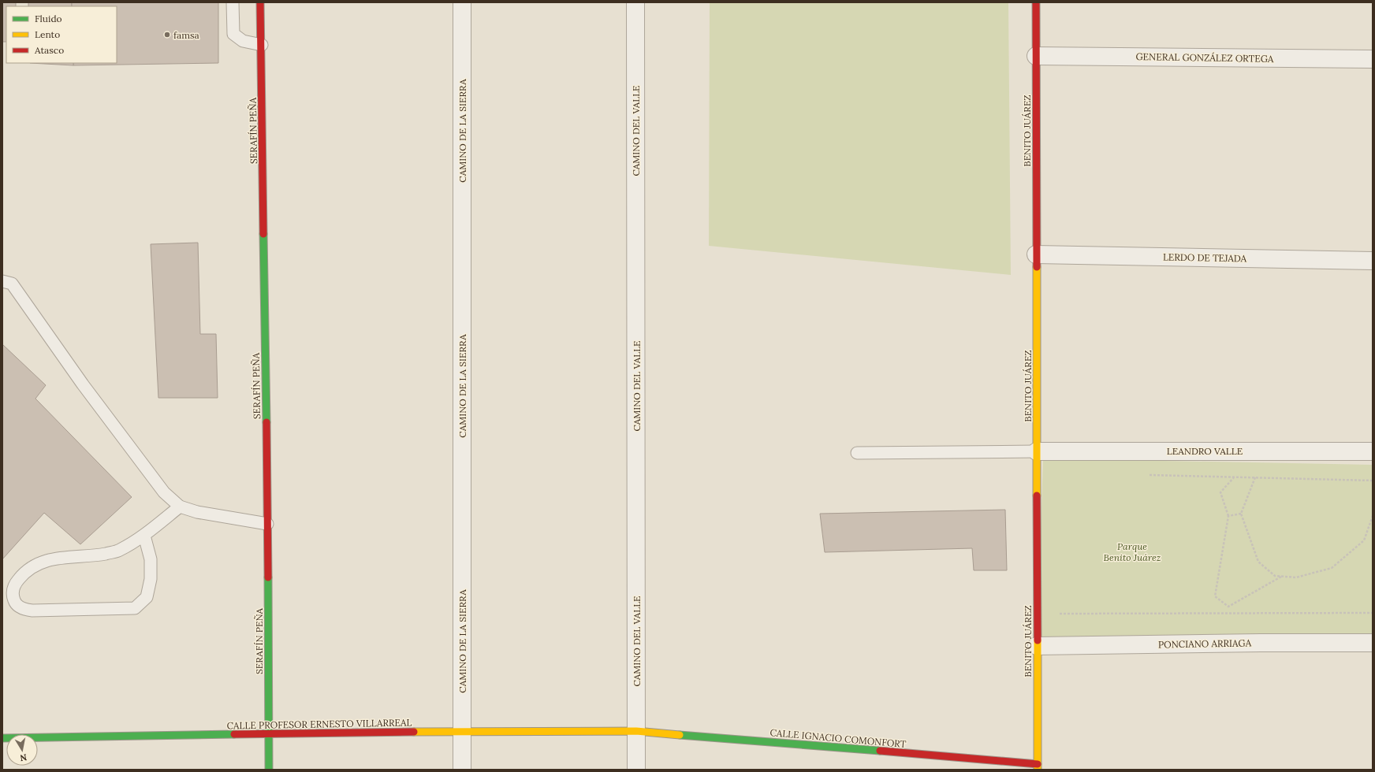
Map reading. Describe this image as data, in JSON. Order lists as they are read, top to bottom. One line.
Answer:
{"streets":{"street":["GENERAL GONZÁLEZ ORTEGA","SERAFÍN PEÑA","CAMINO DE LA SIERRA","CAMINO DEL VALLE","BENITO JUÁREZ","LERDO DE TEJADA","LEANDRO VALLE","PONCIANO ARRIAGA","CALLE PROFESOR ERNESTO VILLARREAL","CALLE IGNACIO COMONFORT"]},"crossings":[["GENERAL GONZÁLEZ ORTEGA","BENITO JUÁREZ"],["SERAFÍN PEÑA","CALLE PROFESOR ERNESTO VILLARREAL"],["CAMINO DE LA SIERRA","CALLE PROFESOR ERNESTO VILLARREAL"],["CAMINO DEL VALLE","CALLE PROFESOR ERNESTO VILLARREAL"],["CAMINO DEL VALLE","CALLE IGNACIO COMONFORT"],["BENITO JUÁREZ","LERDO DE TEJADA"],["BENITO JUÁREZ","LEANDRO VALLE"],["BENITO JUÁREZ","PONCIANO ARRIAGA"],["BENITO JUÁREZ","CALLE IGNACIO COMONFORT"],["CALLE PROFESOR ERNESTO VILLARREAL","CALLE IGNACIO COMONFORT"]],"parks":["Parque Benito Juárez"],"places":["famsa"],"legend":["Fluido","Lento","Atasco"],"north":"bottom"}
